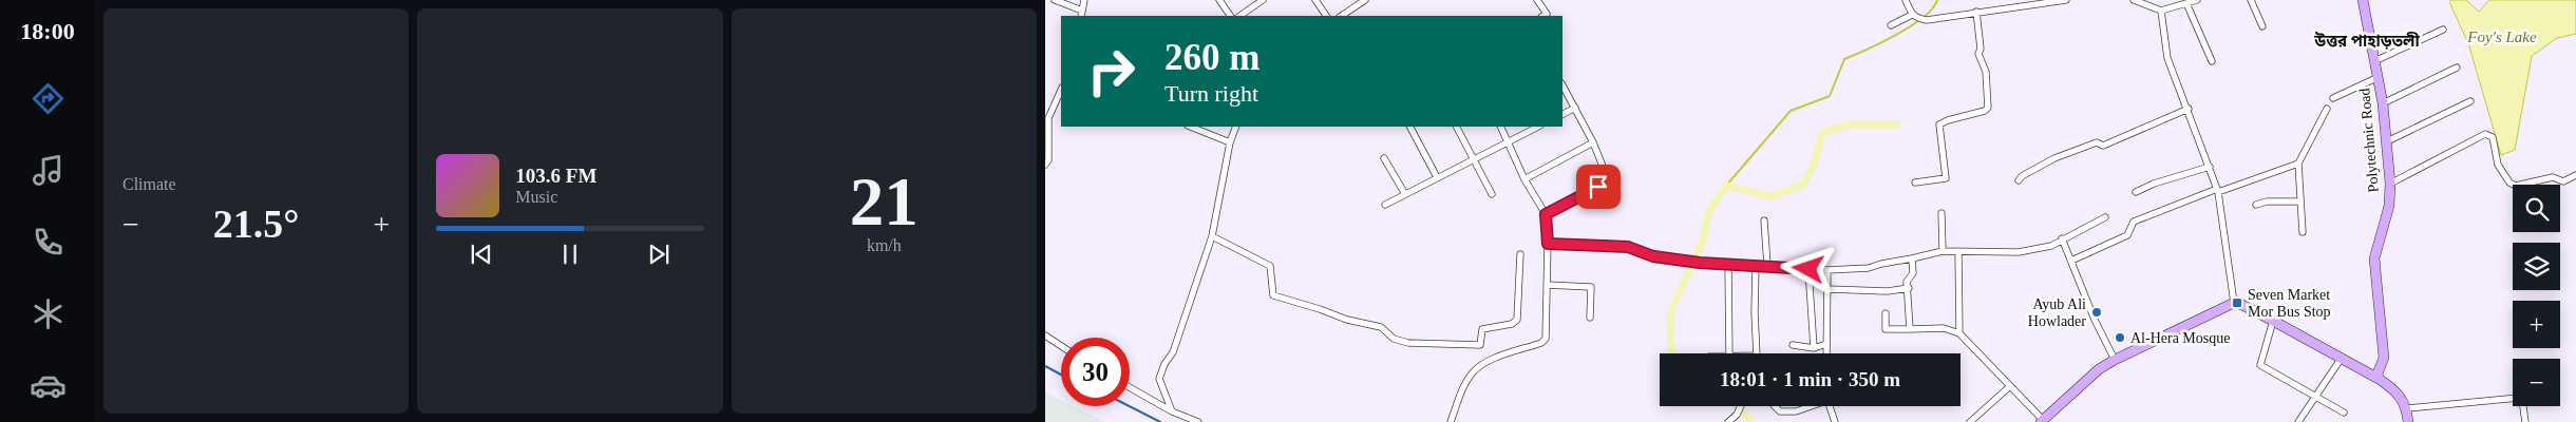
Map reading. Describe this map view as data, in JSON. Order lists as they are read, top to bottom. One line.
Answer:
{"streets":{"street":["Polytechnic Road"]},"districts":["উত্তর পাহাড়তলী"],"water":["Foy's Lake"],"places":{"transit":["Seven Market Mor Bus Stop"],"other":["Ayub Ali Howlader","Al-Hera Mosque"]},"page":{"tabs":"18:00","tile":["Climate",["21","km/h"]],"turn":["260 m","Turn right"],"song":["103.6 FM","Music"],"map_buttons":["+","−"],"heat":["−","21.5°","+"],"limit":"30","trip":"18:01 · 1 min · 350 m"}}
